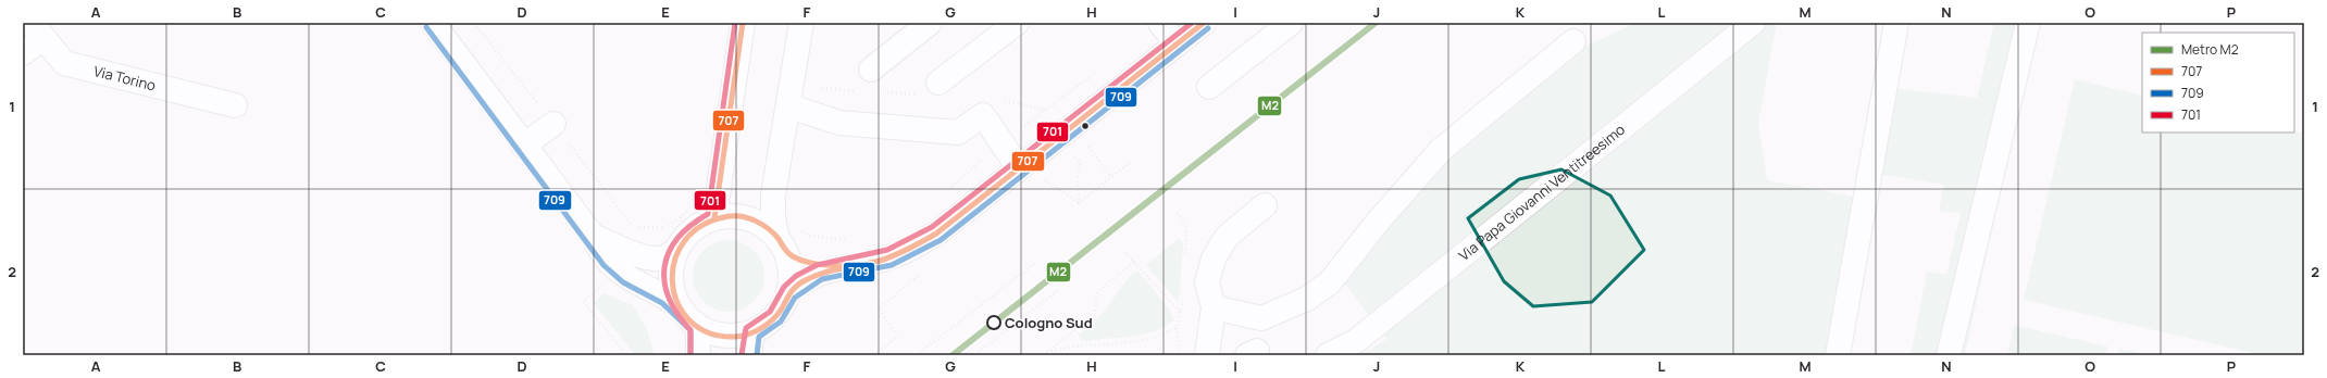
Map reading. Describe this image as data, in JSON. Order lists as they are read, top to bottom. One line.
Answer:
{"streets":{"street":["Via Torino","Via Papa Giovanni Ventitreesimo"]},"places":["Cologno Sud"],"lines":["metro line M2","transit line 707","transit line 701","transit line 709"],"legend":["Metro M2","707","709","701"],"grid":{"columns":["A","B","C","D","E","F","G","H","I","J","K","L","M","N","O","P"],"rows":["1","2"]}}
